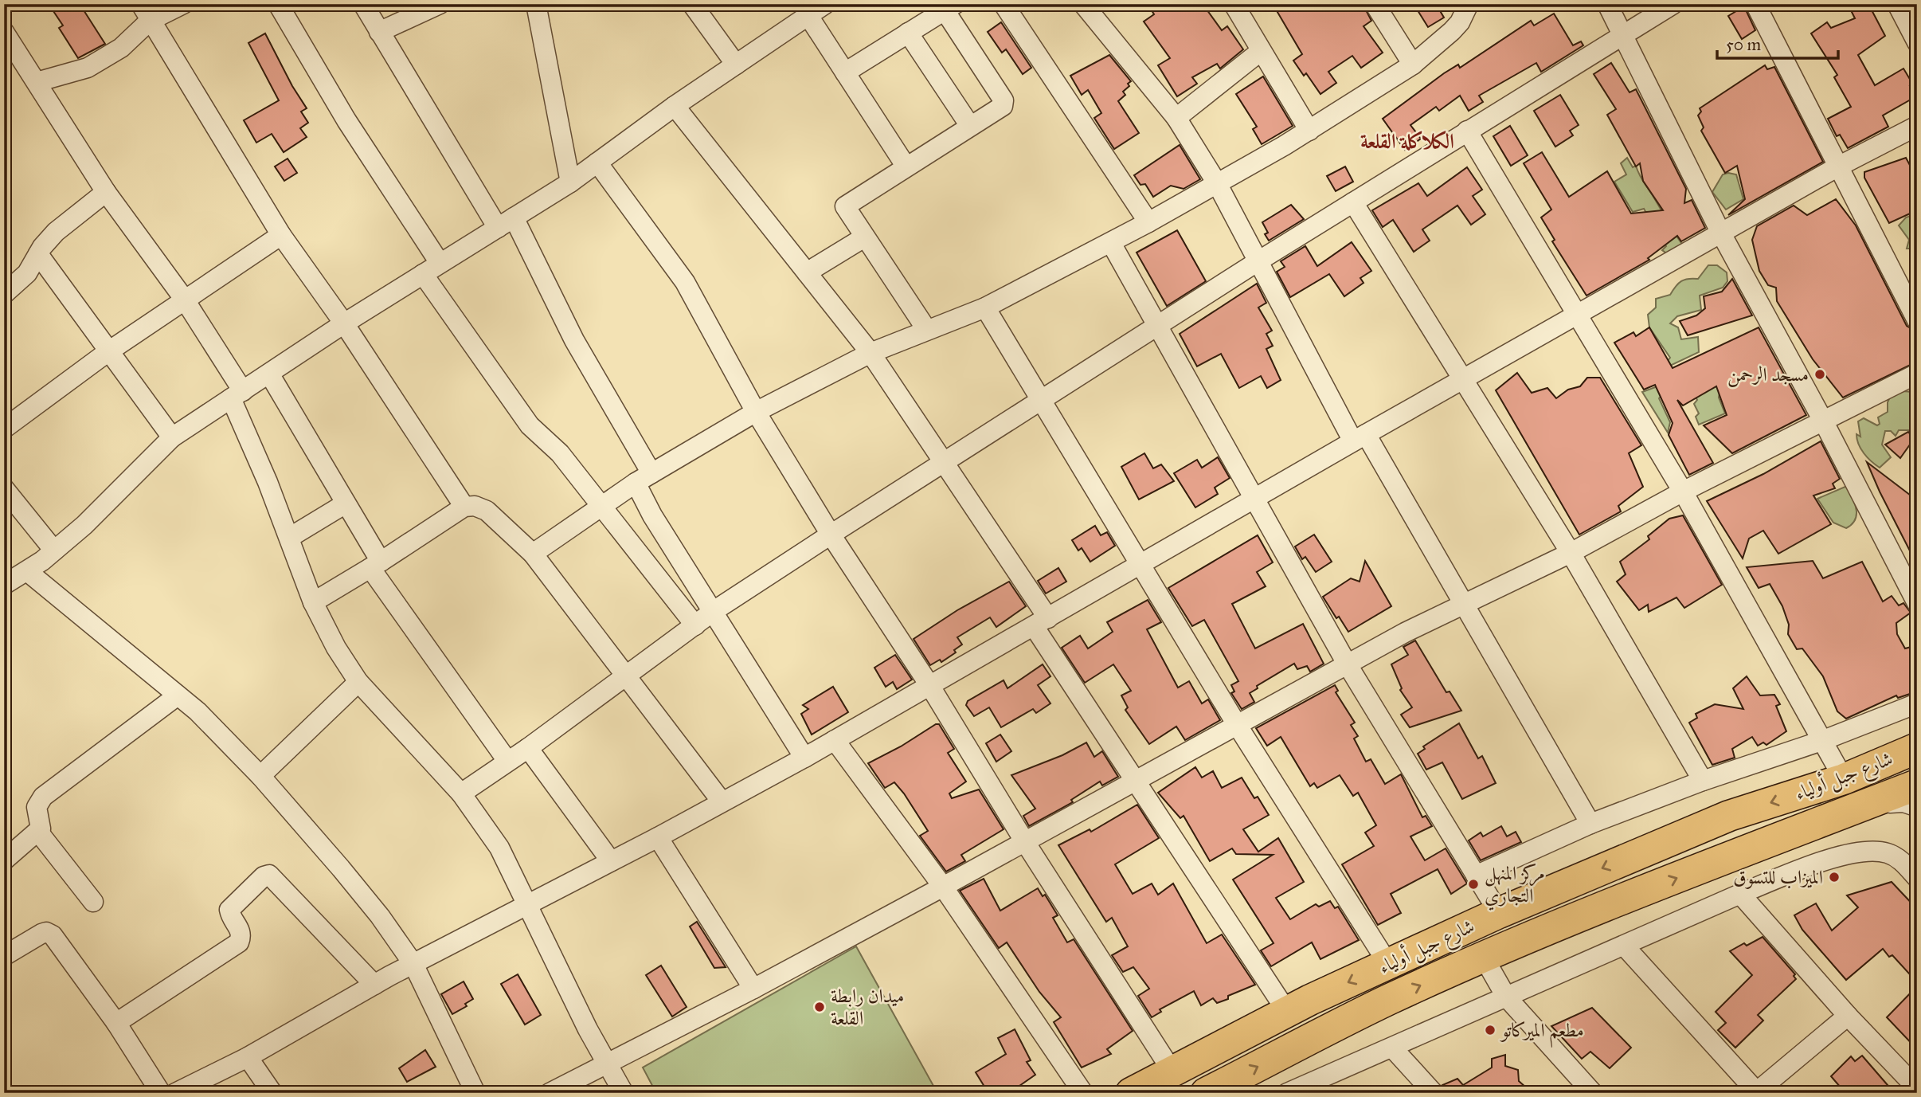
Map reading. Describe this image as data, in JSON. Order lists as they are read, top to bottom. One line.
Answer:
{"streets":{"main road":["شارع جبل أولياء"]},"districts":["الكلاكلة القلعة"],"places":["مسجد الرحمن","الميزاب للتسوق","مركز المنهل التجاري","ميدان رابطة القلعة","مطعم الميركاتو"],"scale_bar":"50 m"}
